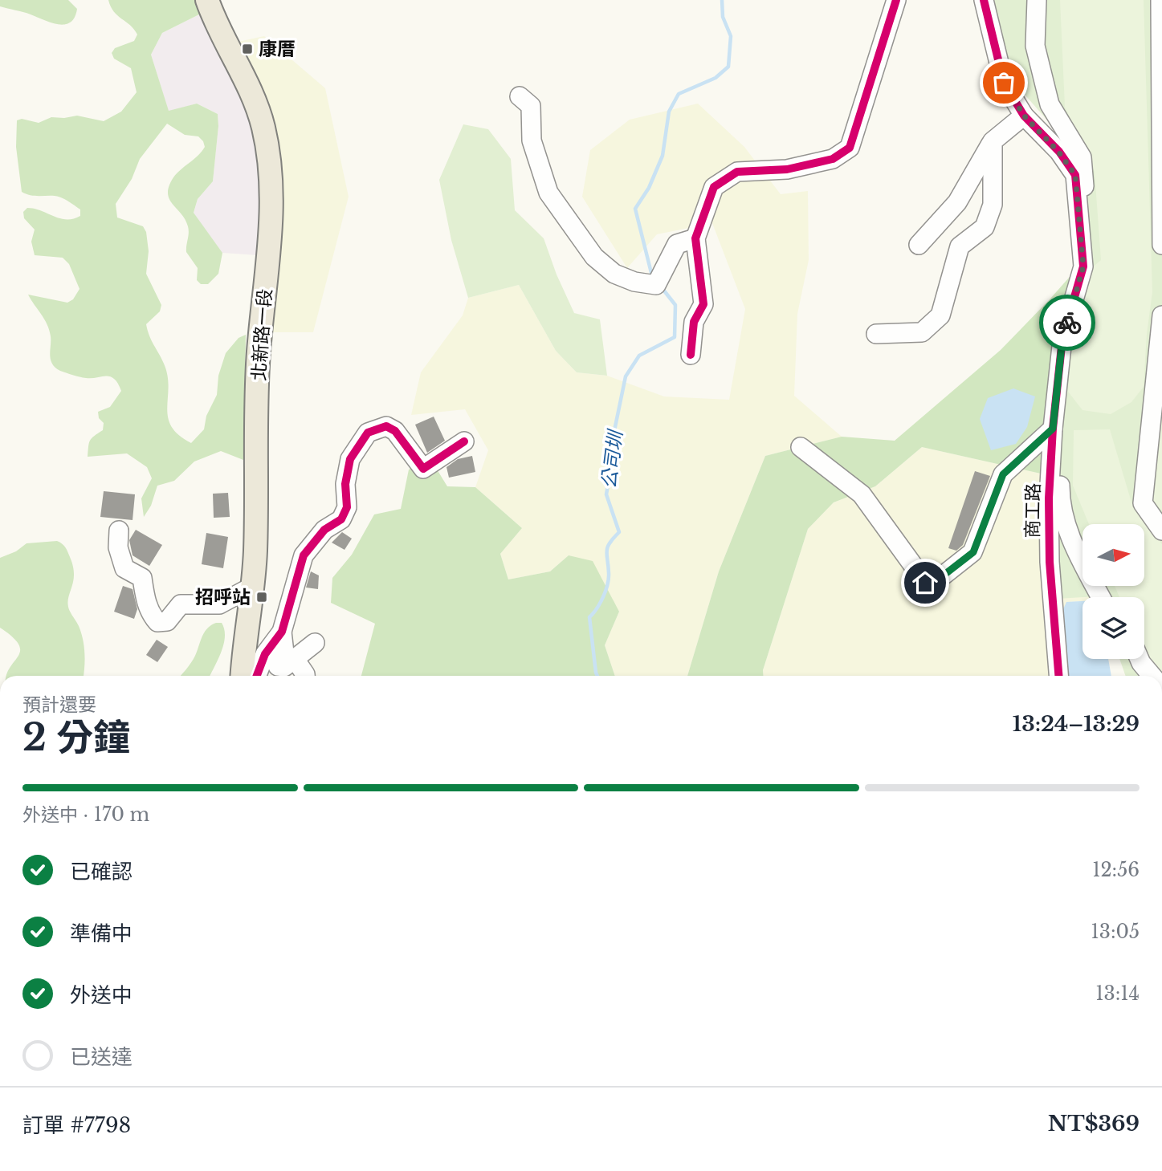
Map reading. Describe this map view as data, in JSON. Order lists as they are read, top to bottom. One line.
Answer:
{"streets":{"main road":["北新路一段"],"street":["商工路"]},"water":["公司圳"],"places":{"transit":["康厝","招呼站"]},"north":"right","page":{"heading":["2 分鐘","預計還要","13:24–13:29"],"panel":["訂單 #7798","NT$369"],"bar":"外送中 · 170 m","list":[["已確認","12:56"],["準備中","13:05"],["外送中","13:14"],"已送達"]}}
